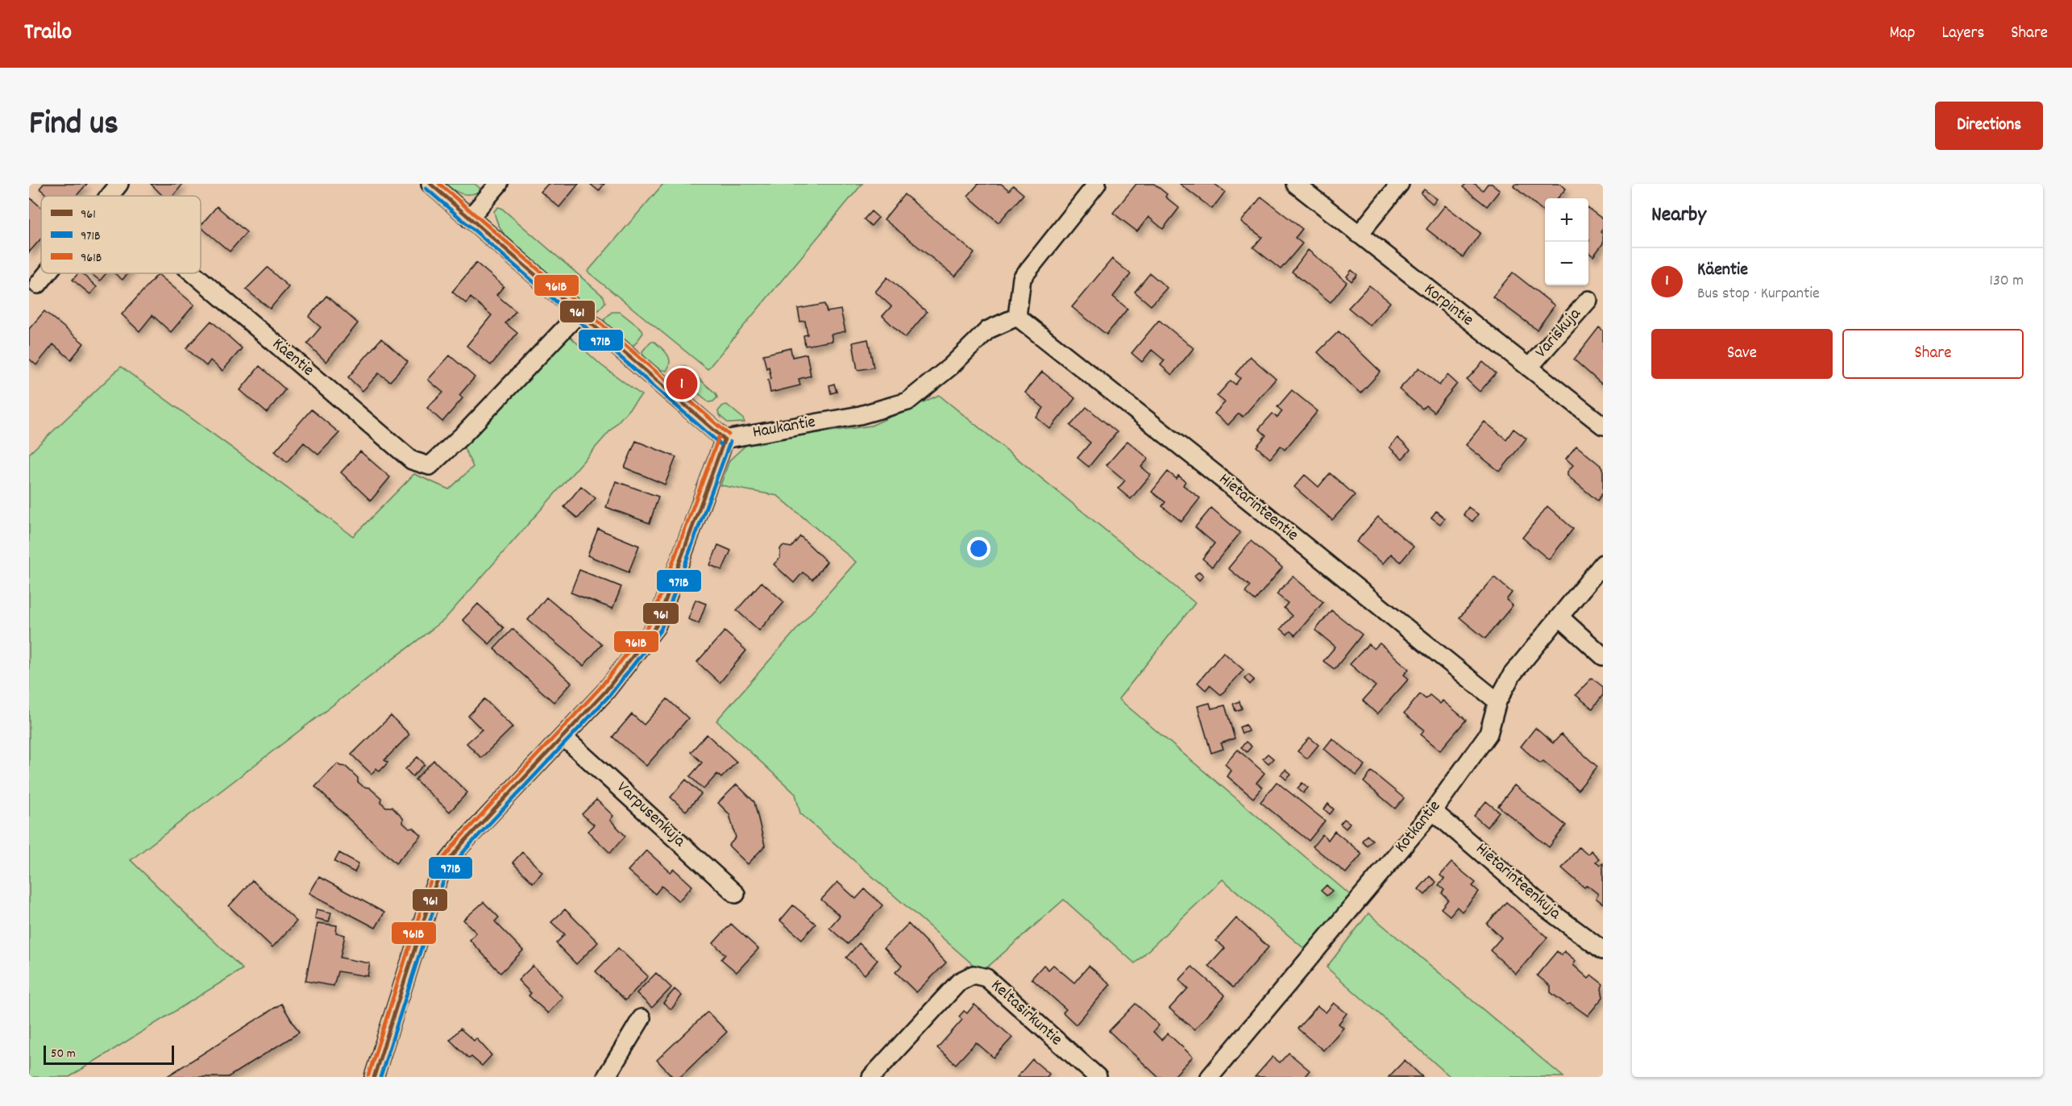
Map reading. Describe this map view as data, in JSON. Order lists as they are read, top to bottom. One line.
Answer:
{"streets":{"street":["Korpintie","Variskuja","Käentie","Haukantie","Hietarinteentie","Varpusenkuja","Kotkantie","Hietarinteenkuja","Keltasirkuntie"]},"crossings":[["Korpintie","Variskuja"],["Haukantie","Hietarinteentie"],["Hietarinteentie","Kotkantie"],["Kotkantie","Hietarinteenkuja"]],"lines":["transit line 961","transit line 961B","transit line 971B"],"legend":["961","971B","961B"],"scale_bar":"50 m","page":{"header":"Trailo","nav":["Map","Layers","Share"],"title":"Find us","buttons":["Directions",["Save","Share"]],"heading":"Nearby","map_buttons":["+","−"],"list":[{"mark":"1","name":"Käentie","note":"Bus stop · Kurpantie","value":"130 m"}],"pins":"1","scale":"50 m"}}
